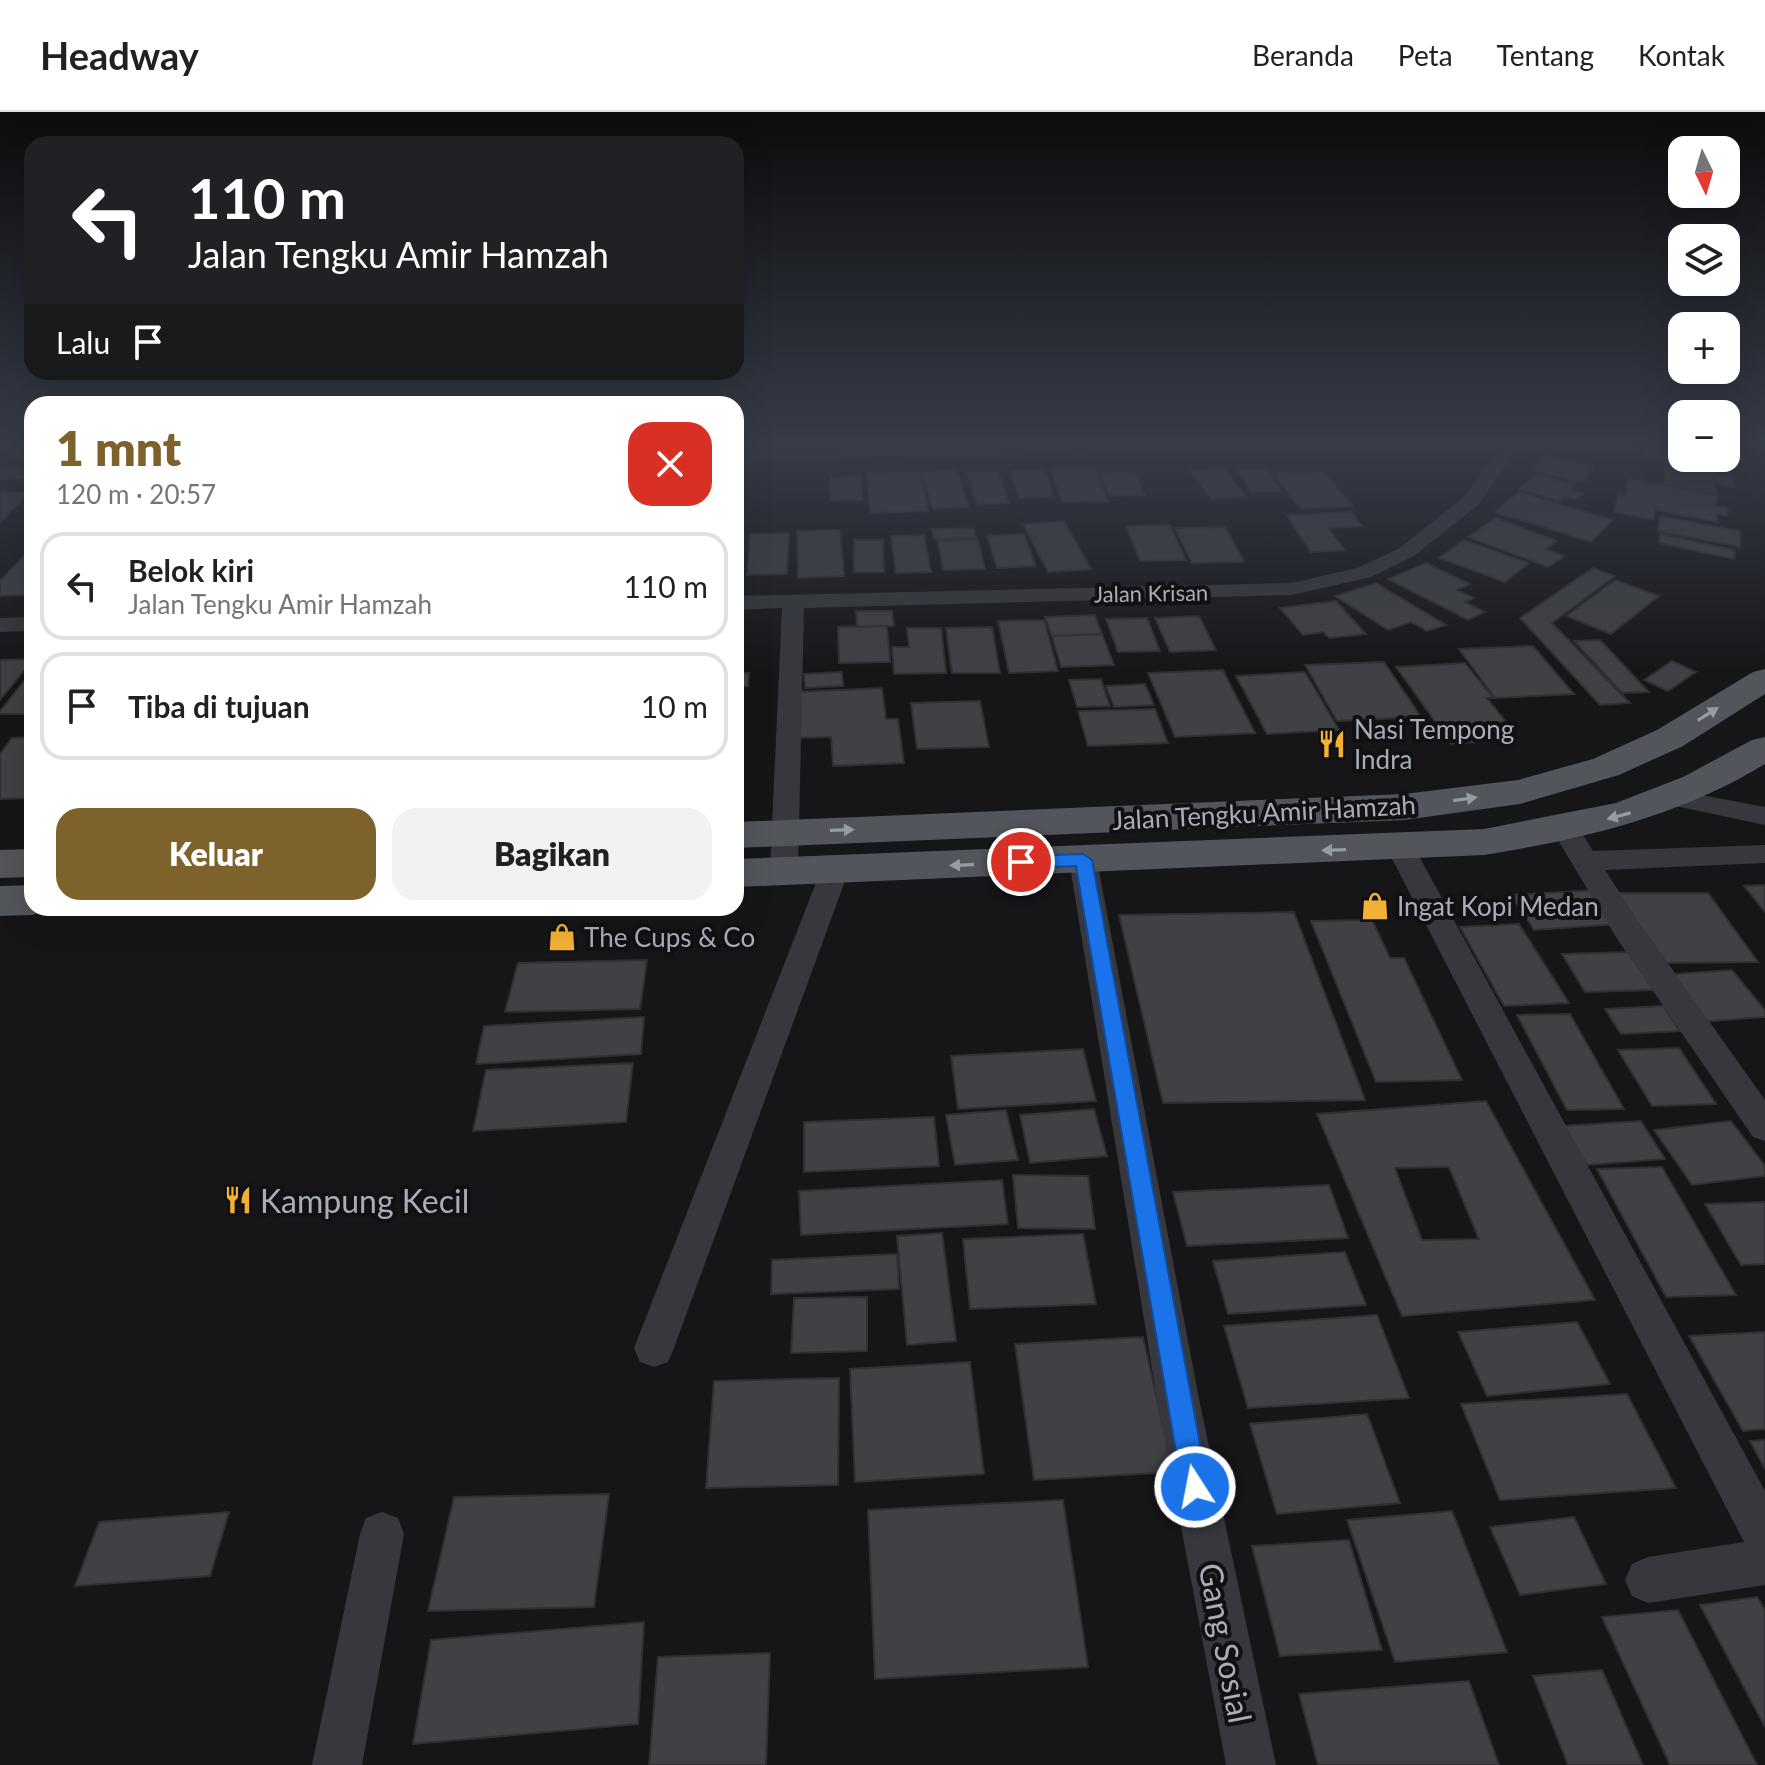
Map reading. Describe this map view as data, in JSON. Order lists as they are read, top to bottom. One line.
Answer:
{"streets":{"main road":["Jalan Tengku Amir Hamzah"],"street":["Jalan Krisan","Gang Sosial"]},"crossings":[["Jalan Tengku Amir Hamzah","Gang Sosial"]],"places":{"restaurant":["Nasi Tempong Indra","Kampung Kecil"],"shop":["Ingat Kopi Medan","The Cups & Co"]},"north":"bottom","page":{"header":"Headway","nav":["Beranda","Peta","Tentang","Kontak"],"map_buttons":["+","−"],"turn":["110 m","Jalan Tengku Amir Hamzah"],"then":"Lalu","heading":["1 mnt","120 m · 20:57"],"list":[{"name":"Belok kiri","note":"Jalan Tengku Amir Hamzah","value":"110 m"},{"name":"Tiba di tujuan","value":"10 m"}],"buttons":["Keluar","Bagikan"]}}
